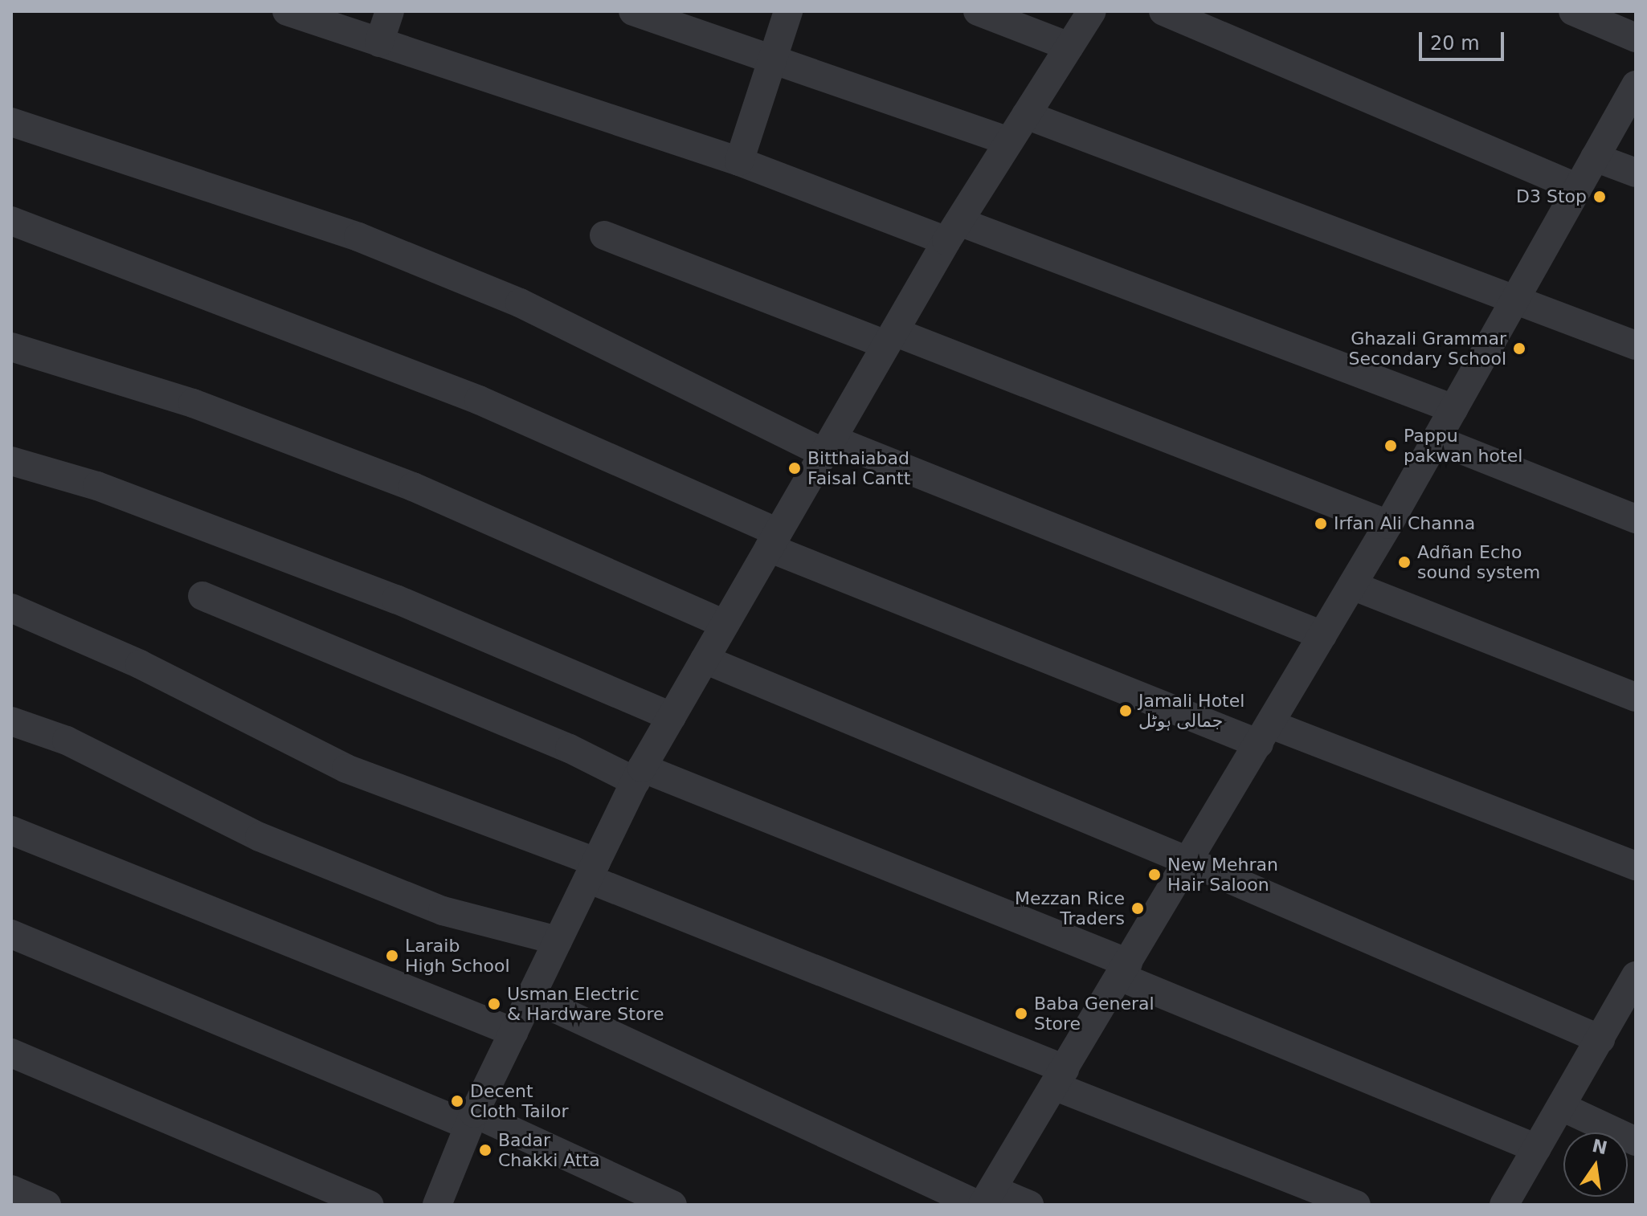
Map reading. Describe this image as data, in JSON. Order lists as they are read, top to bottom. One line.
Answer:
{"places":["D3 Stop","Ghazali Grammar Secondary School","Pappu pakwan hotel","Bitthaiabad Faisal Cantt","Irfan Ali Channa","Adñan Echo sound system","Jamali Hotel جمالی ہوٹل","New Mehran Hair Saloon","Mezzan Rice Traders","Laraib High School","Usman Electric & Hardware Store","Baba General Store","Decent Cloth Tailor","Badar Chakki Atta"],"scale_bar":"20 m","north":"top"}
